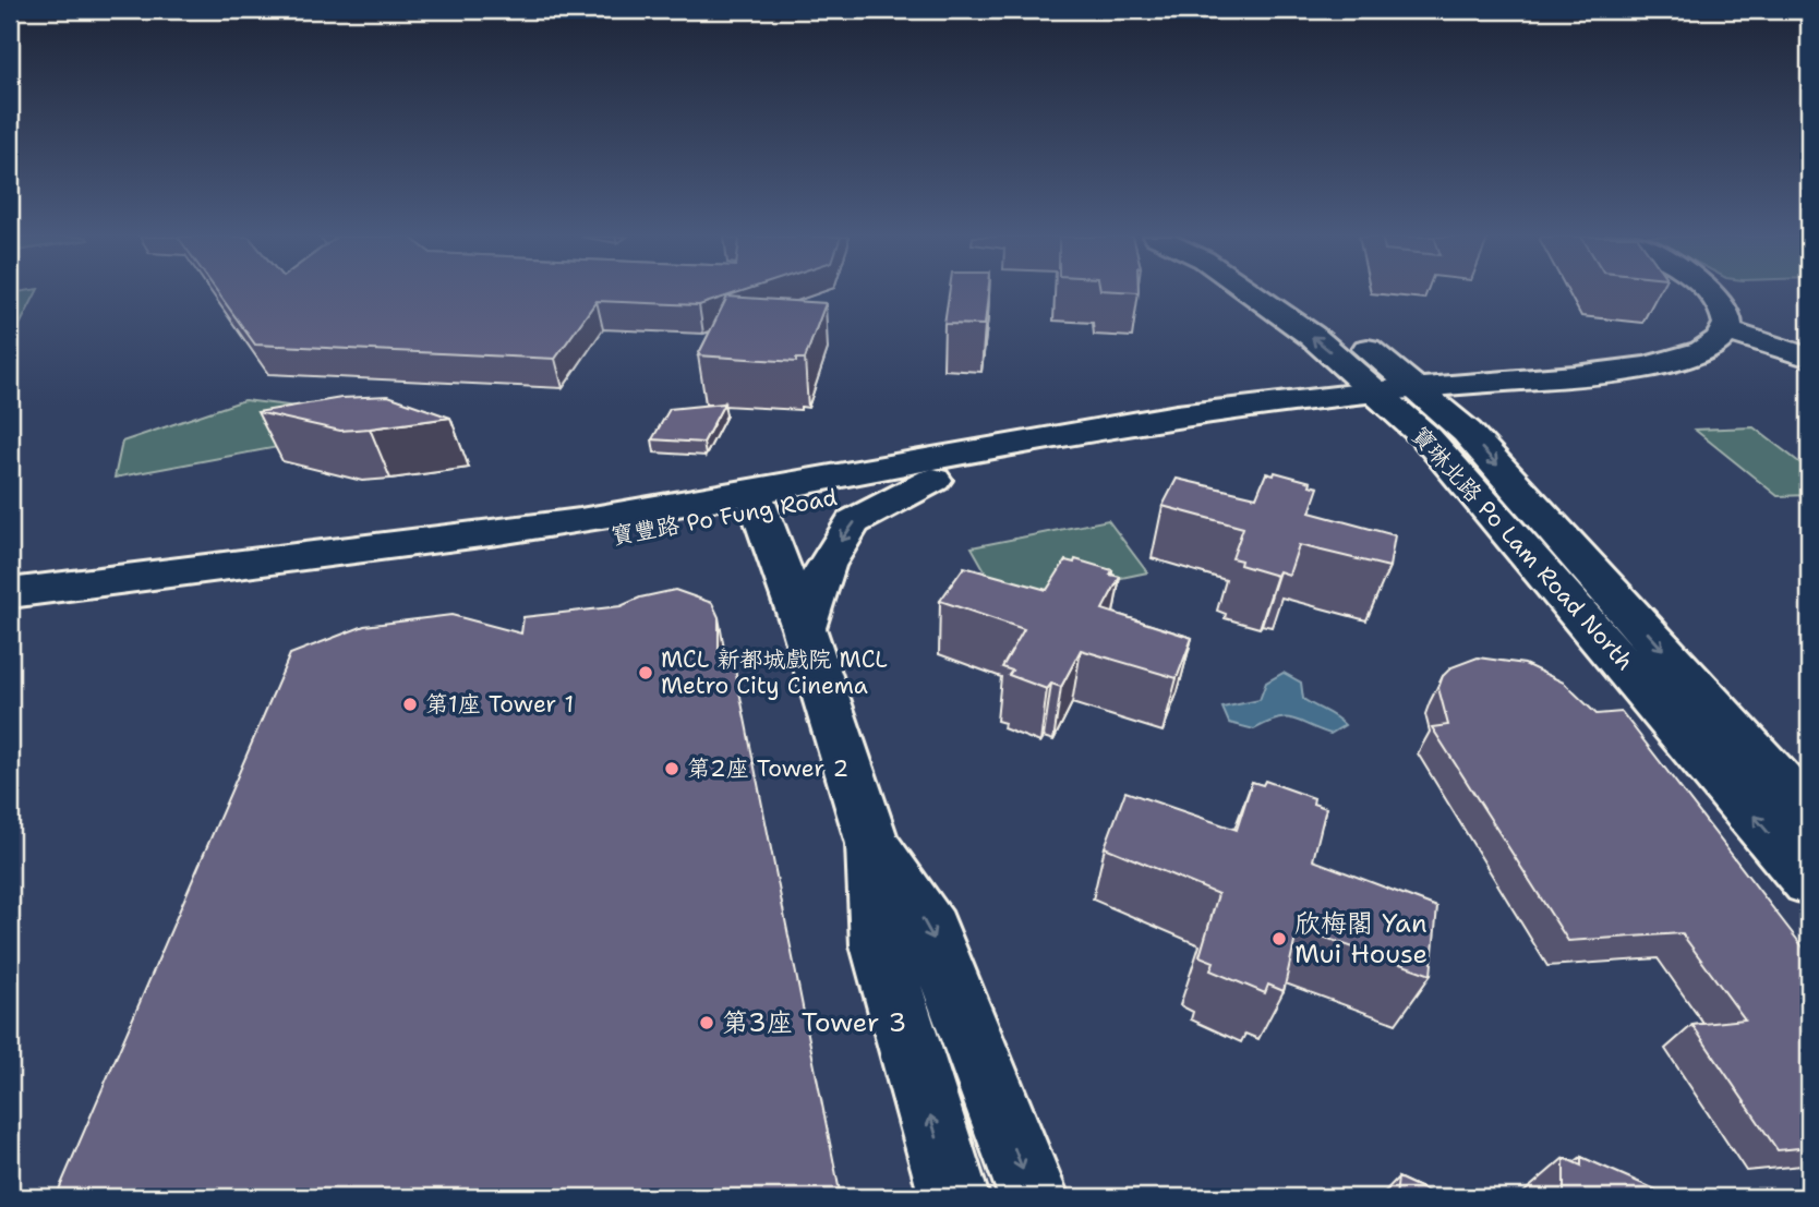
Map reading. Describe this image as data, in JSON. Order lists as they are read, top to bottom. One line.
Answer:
{"streets":{"street":["寶豐路 Po Fung Road","寶琳北路 Po Lam Road North"]},"crossings":[["寶豐路 Po Fung Road","寶琳北路 Po Lam Road North"]],"places":["MCL 新都城戲院 MCL Metro City Cinema","第1座 Tower 1","第2座 Tower 2","欣梅閣 Yan Mui House","第3座 Tower 3"]}
